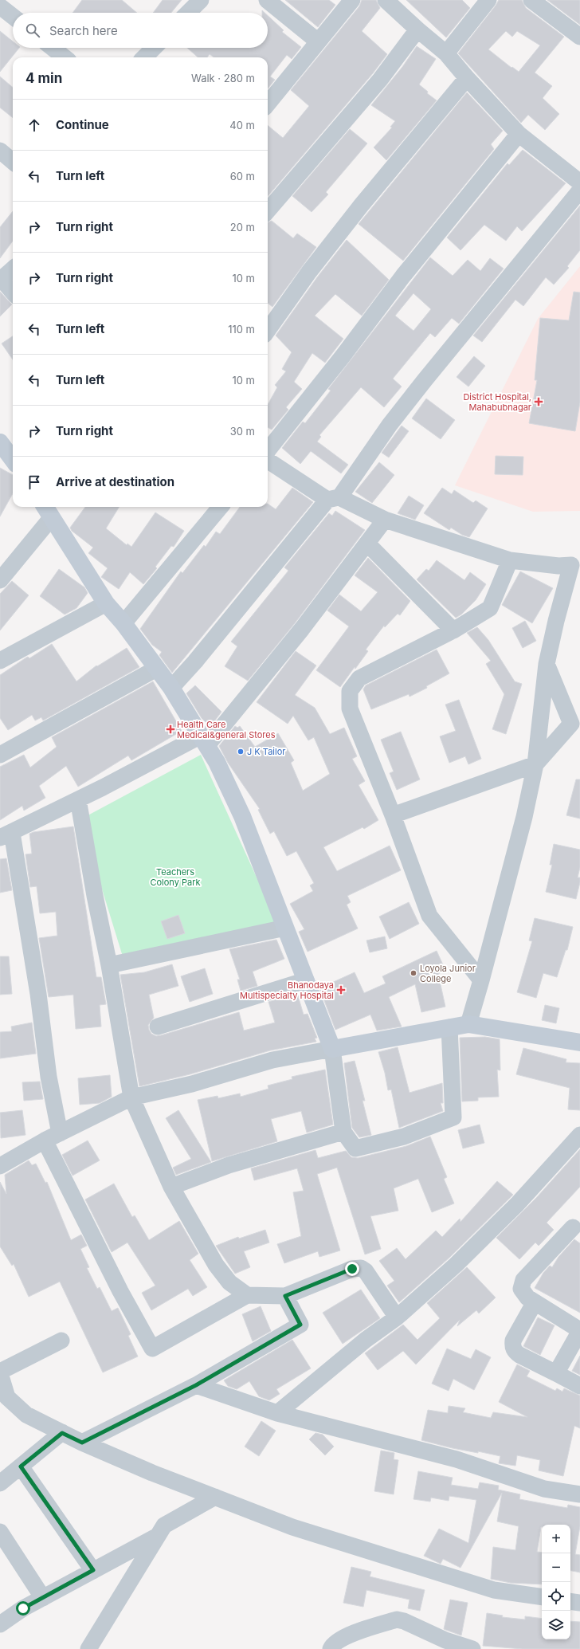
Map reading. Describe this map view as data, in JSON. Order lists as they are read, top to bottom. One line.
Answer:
{"parks":["Teachers Colony Park"],"places":{"health":["District Hospital, Mahabubnagar","Health Care Medical&general Stores","Bhanodaya Multispecialty Hospital"],"other":["J K Tailor","Loyola Junior College"]},"page":{"search":"Search here","heading":["4 min","Walk · 280 m"],"list":[["Continue","40 m"],["Turn left","60 m"],["Turn right","20 m"],["Turn right","10 m"],["Turn left","110 m"],["Turn left","10 m"],["Turn right","30 m"],"Arrive at destination"],"map_buttons":["+","−"]}}
